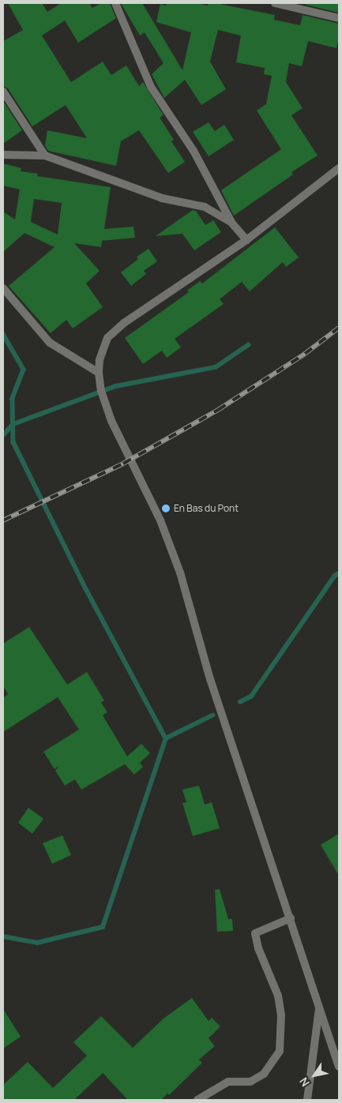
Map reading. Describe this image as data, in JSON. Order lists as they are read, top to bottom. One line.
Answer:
{"places":["En Bas du Pont"],"north":"bottom left"}
